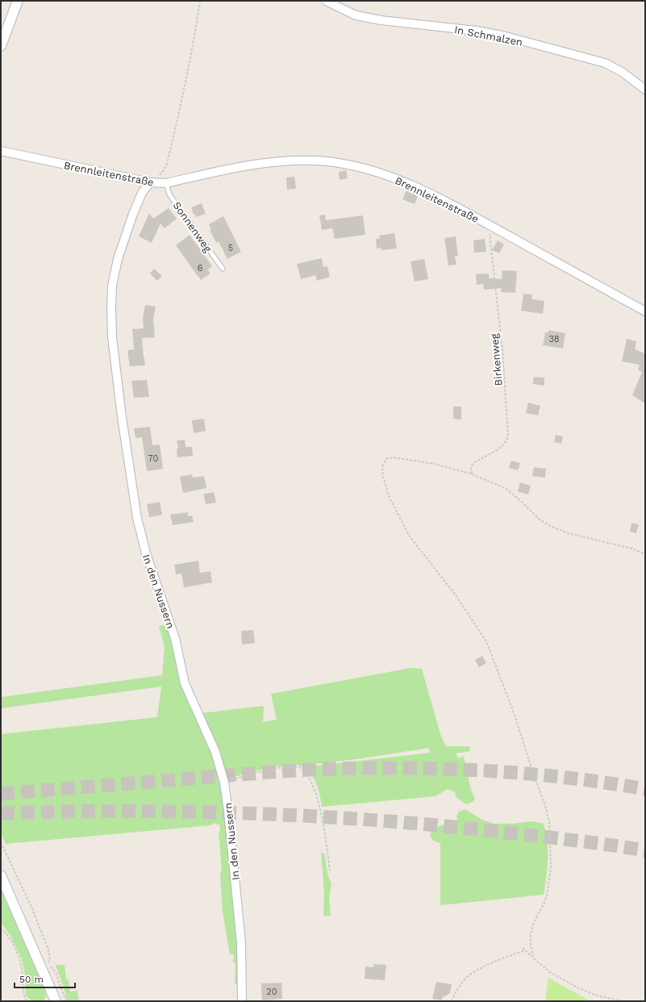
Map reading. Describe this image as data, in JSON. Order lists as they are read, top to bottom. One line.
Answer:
{"streets":{"street":["In Schmalzen","Brennleitenstraße","In den Nussern"],"lane":["Sonnenweg"],"path":["Birkenweg"]},"crossings":[["Brennleitenstraße","Sonnenweg"],["Brennleitenstraße","Birkenweg"],["Brennleitenstraße","In den Nussern"]],"house_numbers":["5","6","38","70","20"],"scale_bar":"50 m"}
